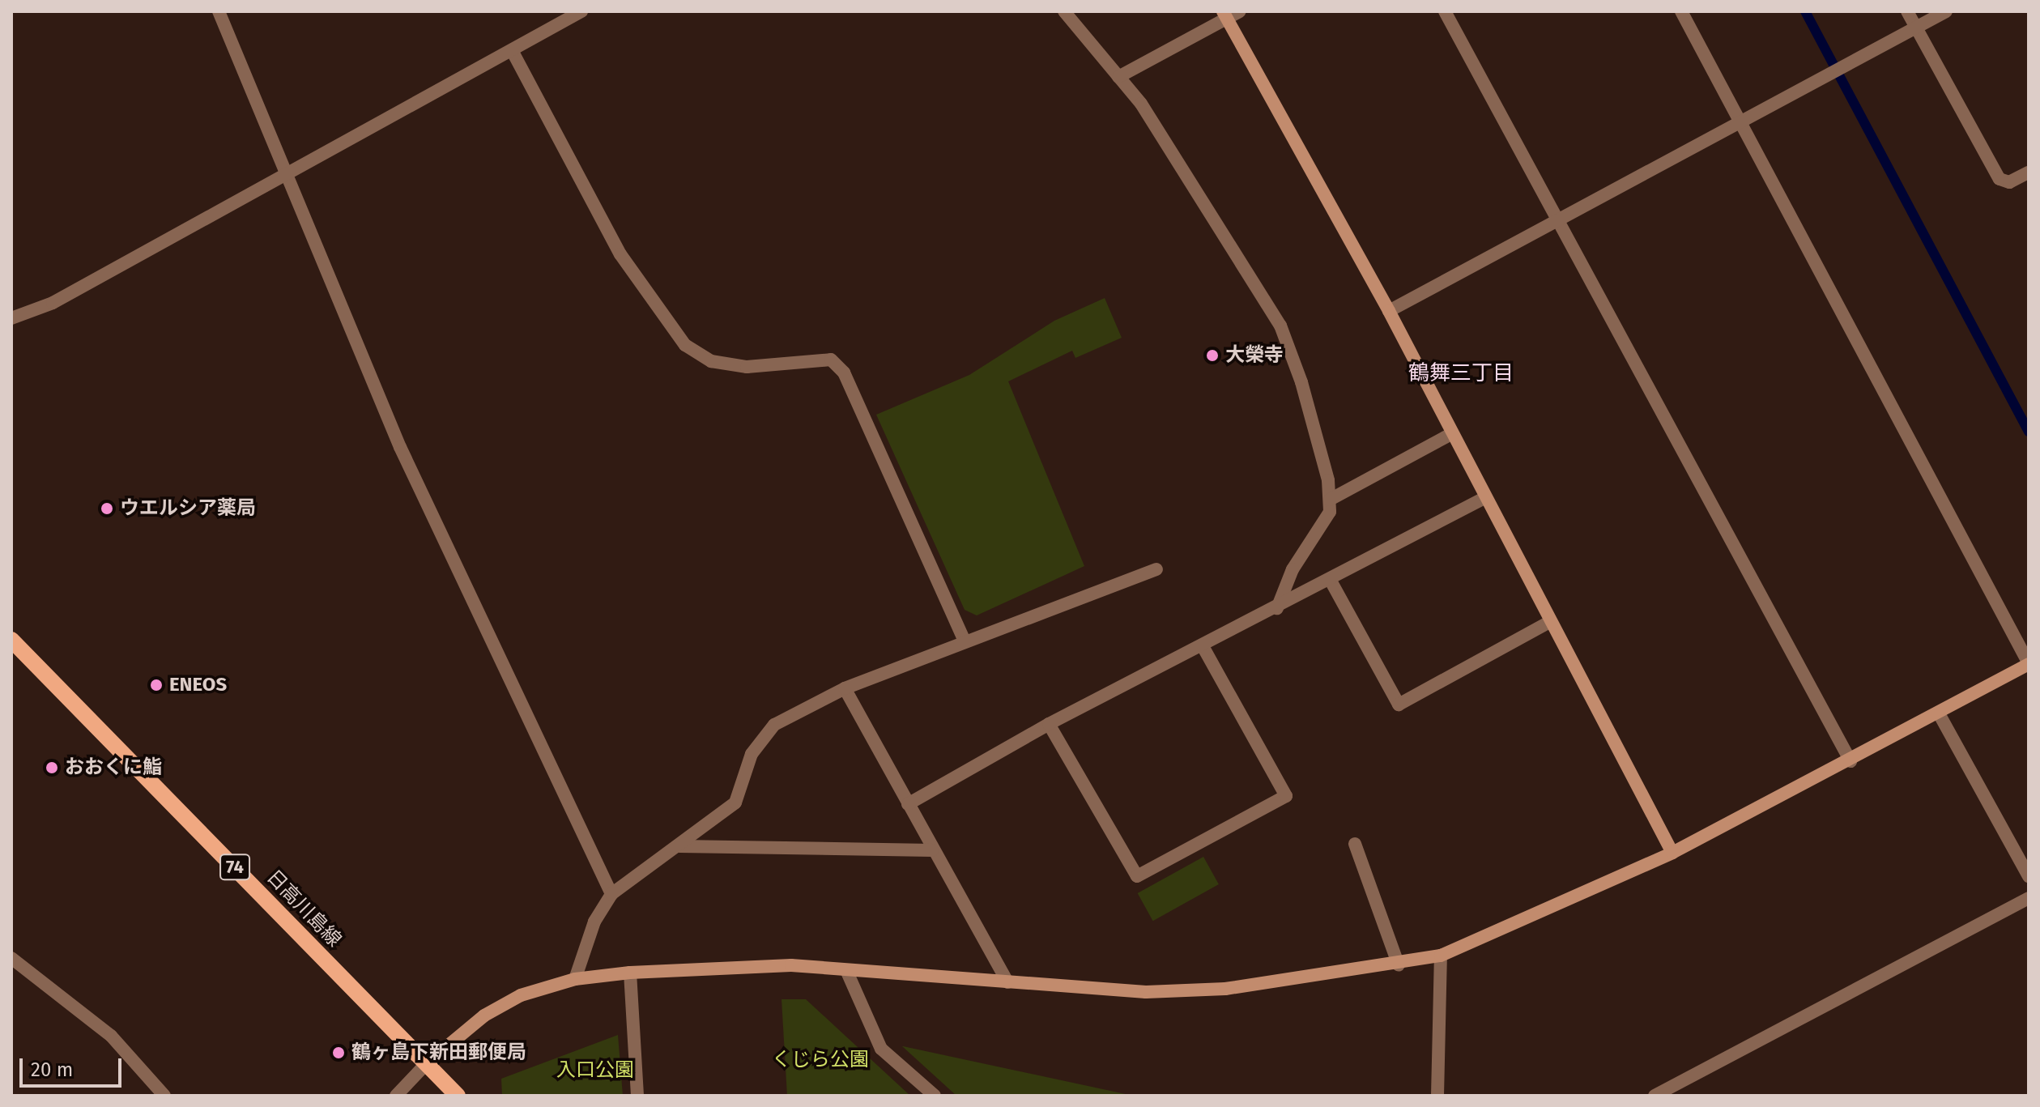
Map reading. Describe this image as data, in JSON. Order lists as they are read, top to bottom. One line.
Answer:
{"streets":{"main road":["74","日高川島線"]},"districts":["鶴舞三丁目"],"parks":["くじら公園","入口公園"],"places":["大榮寺","ウエルシア薬局","ENEOS","おおくに鮨","鶴ヶ島下新田郵便局"],"scale_bar":"20 m"}
